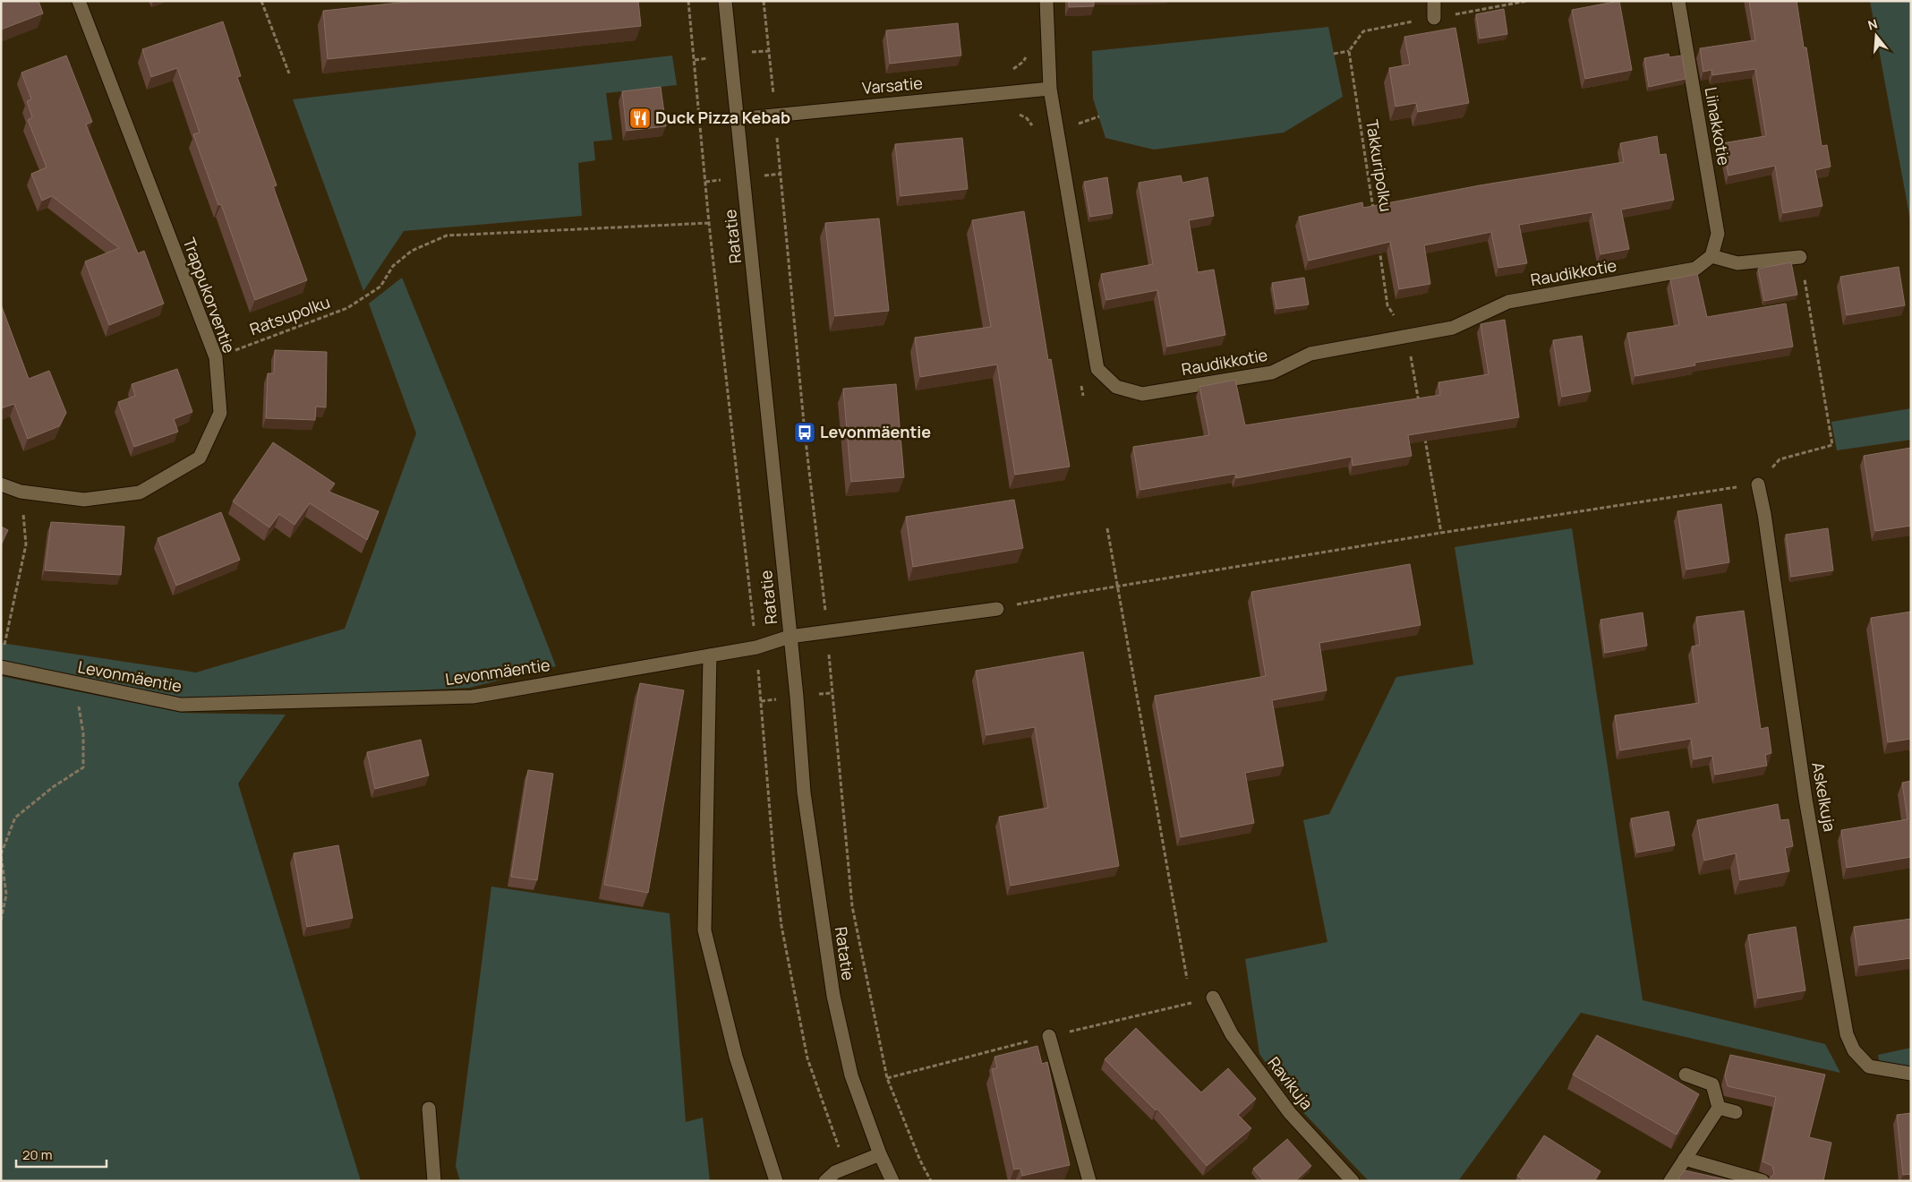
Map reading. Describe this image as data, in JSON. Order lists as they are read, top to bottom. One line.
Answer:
{"streets":{"street":["Varsatie","Liinakkotie","Ratatie","Raudikkotie","Trappukorventie","Levonmäentie","Askelkuja","Ravikuja"],"path":["Takkuripolku","Ratsupolku"]},"crossings":[["Varsatie","Ratatie"],["Varsatie","Raudikkotie"],["Liinakkotie","Raudikkotie"],["Ratatie","Levonmäentie"],["Trappukorventie","Ratsupolku"]],"places":{"restaurant":["Duck Pizza Kebab"],"bus stop":["Levonmäentie"]},"scale_bar":"20 m","north":"top"}
